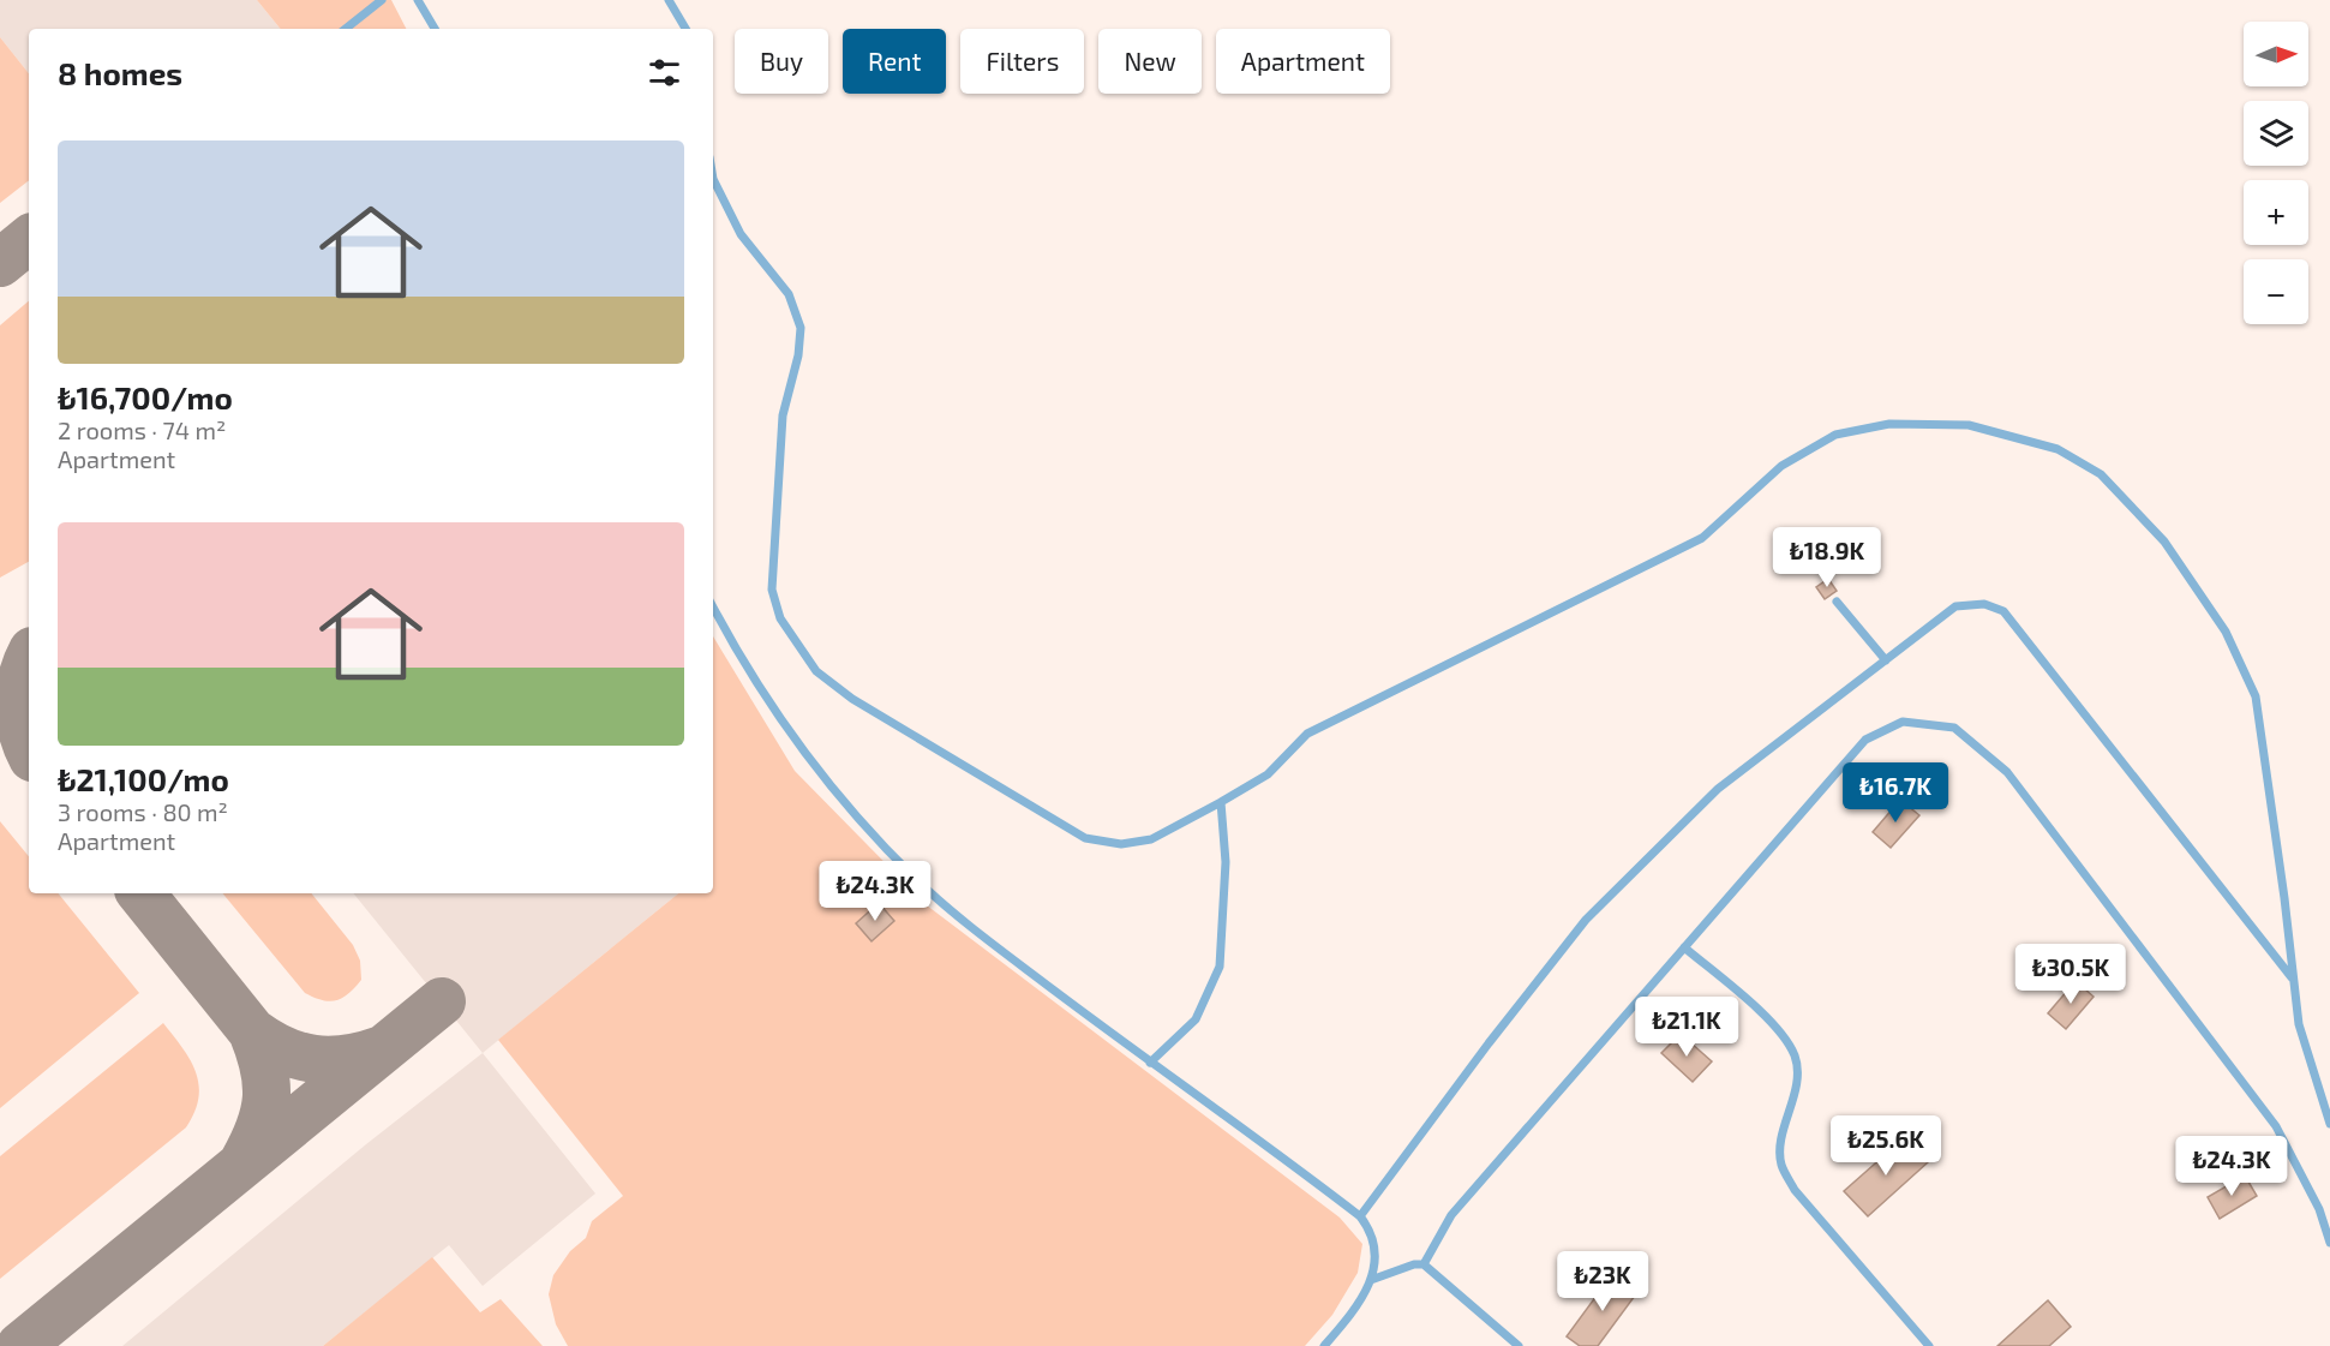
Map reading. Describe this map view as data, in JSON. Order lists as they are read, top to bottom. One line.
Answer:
{"north":"right","page":{"map_buttons":["+","−"],"chip":["Buy","Rent","Filters","New","Apartment"],"heading":"8 homes","list":[{"name":"₺16,700/mo","note":"2 rooms · 74 m² · Apartment"},{"name":"₺21,100/mo","note":"3 rooms · 80 m² · Apartment"}],"price":["₺18.9K","₺16.7K","₺24.3K","₺30.5K","₺21.1K","₺25.6K","₺24.3K","₺23K"]}}
